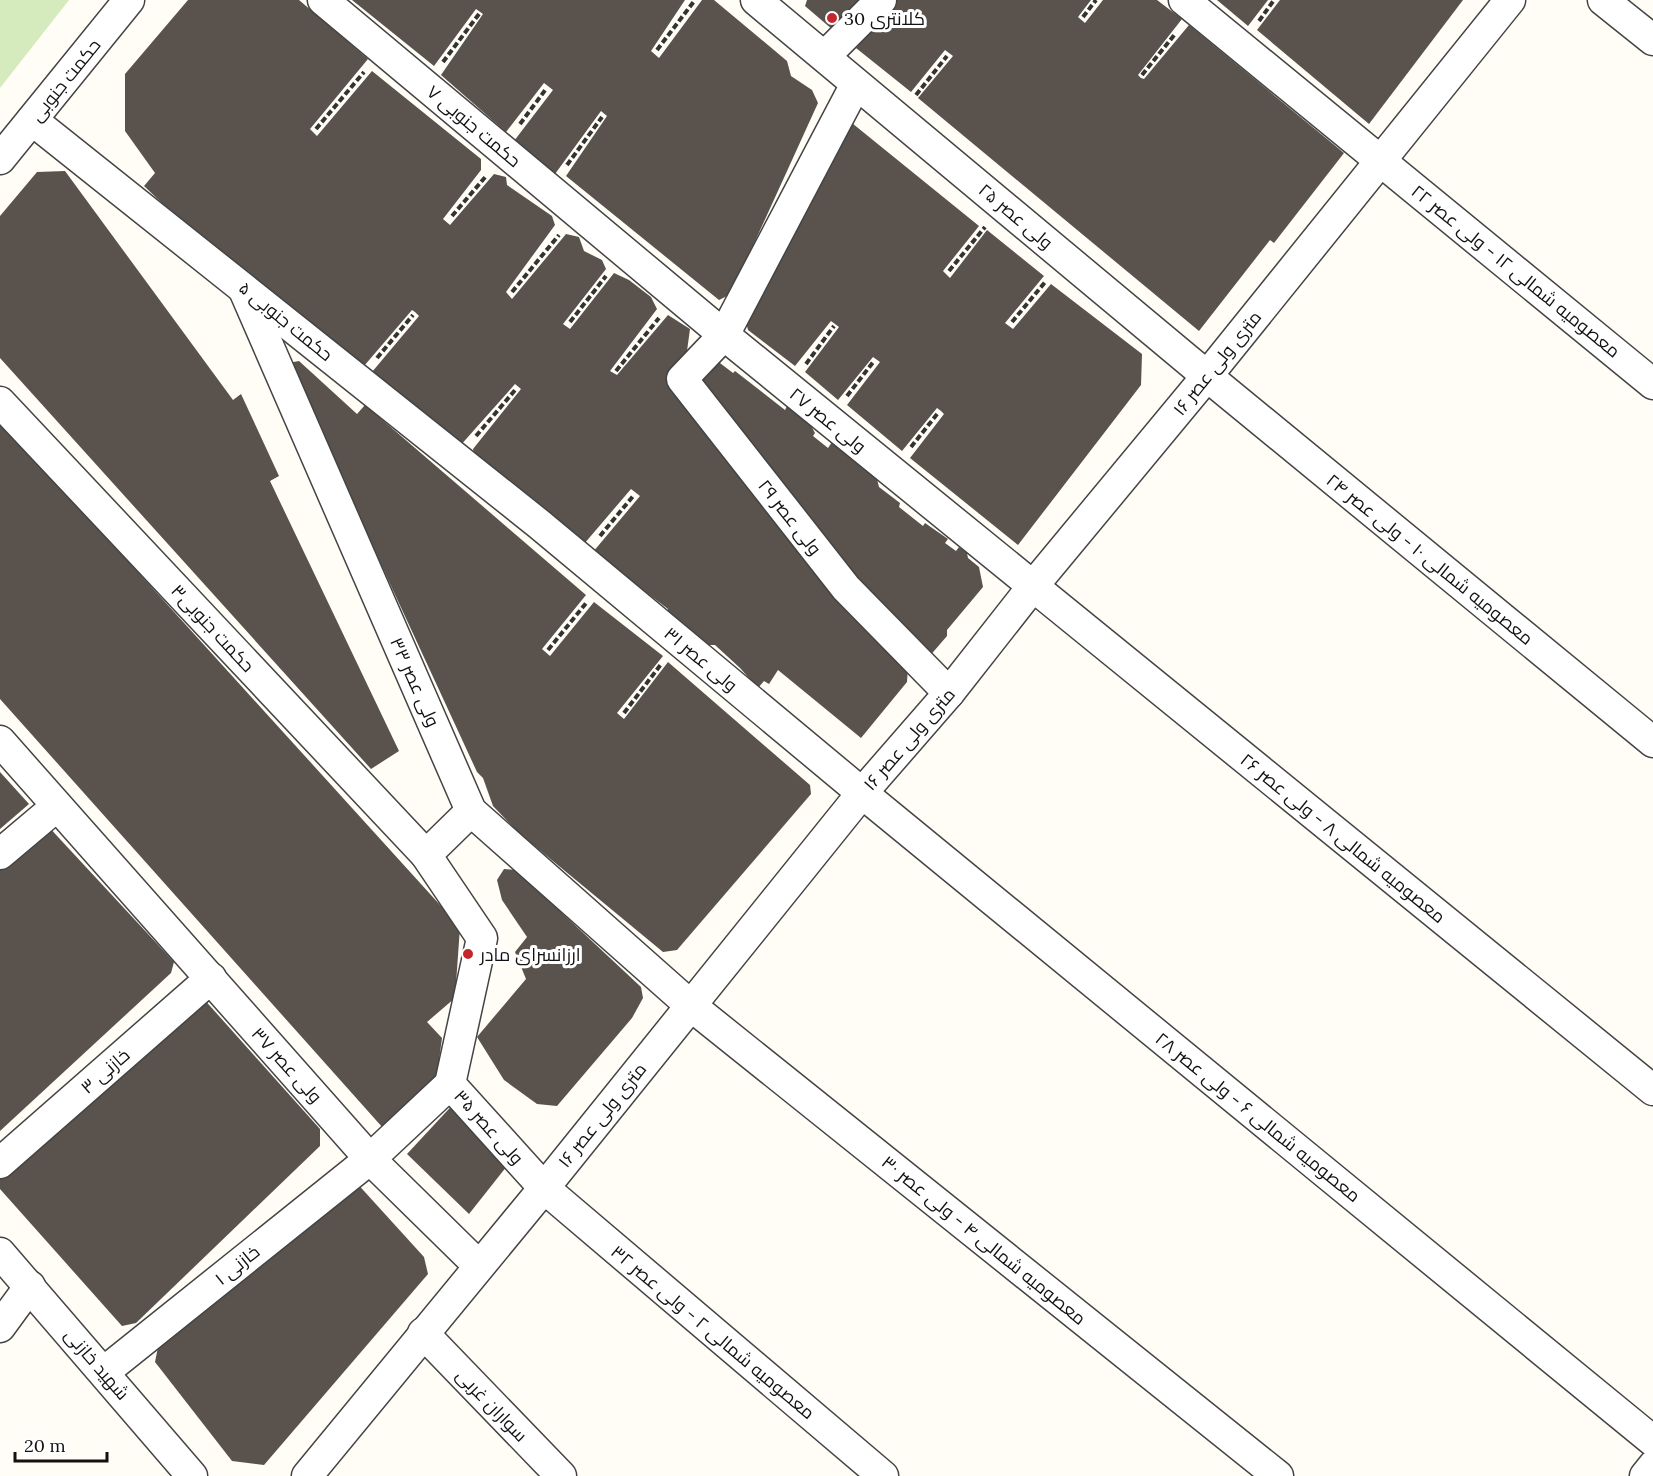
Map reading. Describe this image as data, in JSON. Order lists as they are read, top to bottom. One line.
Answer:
{"streets":{"street":["حکمت جنوبی","حکمت جنوبی ۷","ولی عصر ۲۵","معصومیه شمالی ۱۲ - ولی عصر ۲۲","حکمت جنوبی ۵","۱۶ متری ولی عصر","ولی عصر ۲۷","ولی عصر ۲۹","معصومیه شمالی ۱۰ - ولی عصر ۲۴","حکمت جنوبی۳","ولی عصر ۳۱","ولی عصر ۳۳","معصومیه شمالی ۸ - ولی عصر ۲۶","ولی عصر ۳۷","خازنی ۳","معصومیه شمالی ۶ - ولی عصر ۲۸","ولی عصر ۳۵","معصومیه شمالی ۴ - ولی عصر ۳۰","خازنی ۱","معصومیه شمالی ۲ - ولی عصر ۳۲","شهید خازنی","سواران غربی"]},"crossings":[["حکمت جنوبی","حکمت جنوبی ۵"],["حکمت جنوبی ۷","ولی عصر ۲۷"],["ولی عصر ۲۵","۱۶ متری ولی عصر"],["ولی عصر ۲۵","معصومیه شمالی ۱۰ - ولی عصر ۲۴"],["معصومیه شمالی ۱۲ - ولی عصر ۲۲","۱۶ متری ولی عصر"],["حکمت جنوبی ۵","ولی عصر ۳۱"],["حکمت جنوبی ۵","ولی عصر ۳۳"],["۱۶ متری ولی عصر","ولی عصر ۲۷"],["۱۶ متری ولی عصر","ولی عصر ۲۹"],["۱۶ متری ولی عصر","معصومیه شمالی ۱۰ - ولی عصر ۲۴"],["۱۶ متری ولی عصر","ولی عصر ۳۱"],["۱۶ متری ولی عصر","ولی عصر ۳۳"],["۱۶ متری ولی عصر","معصومیه شمالی ۸ - ولی عصر ۲۶"],["۱۶ متری ولی عصر","ولی عصر ۳۷"],["۱۶ متری ولی عصر","معصومیه شمالی ۶ - ولی عصر ۲۸"],["۱۶ متری ولی عصر","ولی عصر ۳۵"],["۱۶ متری ولی عصر","معصومیه شمالی ۴ - ولی عصر ۳۰"],["۱۶ متری ولی عصر","معصومیه شمالی ۲ - ولی عصر ۳۲"],["۱۶ متری ولی عصر","سواران غربی"],["ولی عصر ۲۷","ولی عصر ۲۹"],["ولی عصر ۲۷","معصومیه شمالی ۸ - ولی عصر ۲۶"],["حکمت جنوبی۳","ولی عصر ۳۵"],["ولی عصر ۳۱","معصومیه شمالی ۶ - ولی عصر ۲۸"],["ولی عصر ۳۳","معصومیه شمالی ۴ - ولی عصر ۳۰"],["ولی عصر ۳۷","خازنی ۳"],["ولی عصر ۳۷","خازنی ۱"],["ولی عصر ۳۵","خازنی ۱"],["ولی عصر ۳۵","معصومیه شمالی ۲ - ولی عصر ۳۲"],["خازنی ۱","شهید خازنی"]],"places":["کلانتری 30","ارزانسرای مادر"],"scale_bar":"20 m"}
